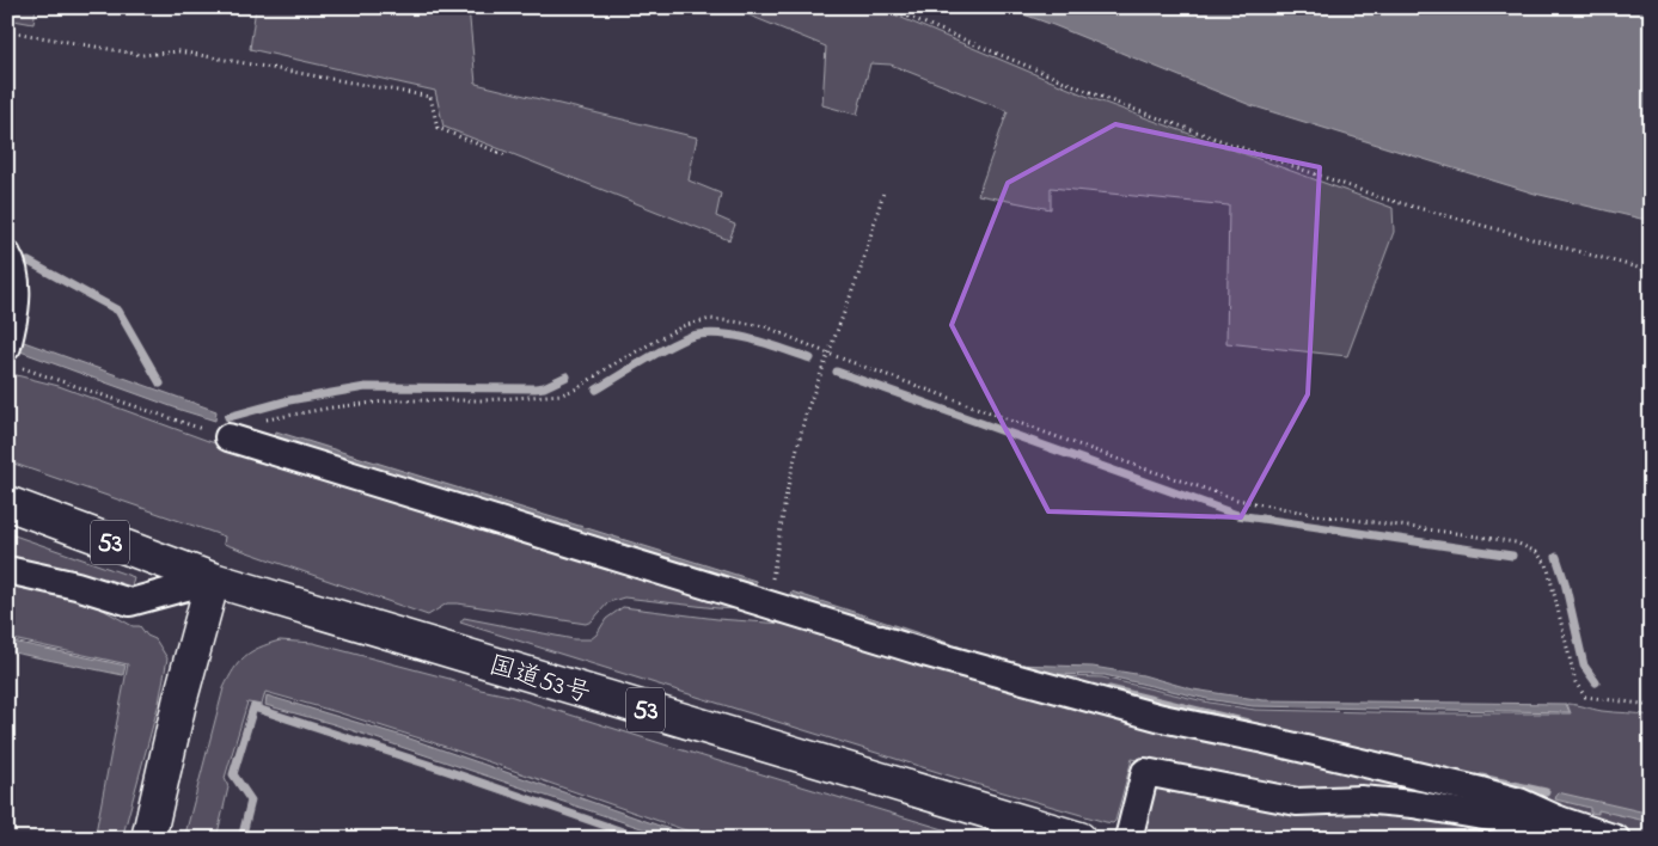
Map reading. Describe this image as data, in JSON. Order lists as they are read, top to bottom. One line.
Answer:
{"streets":{"main road":["53","国道53号"]}}
